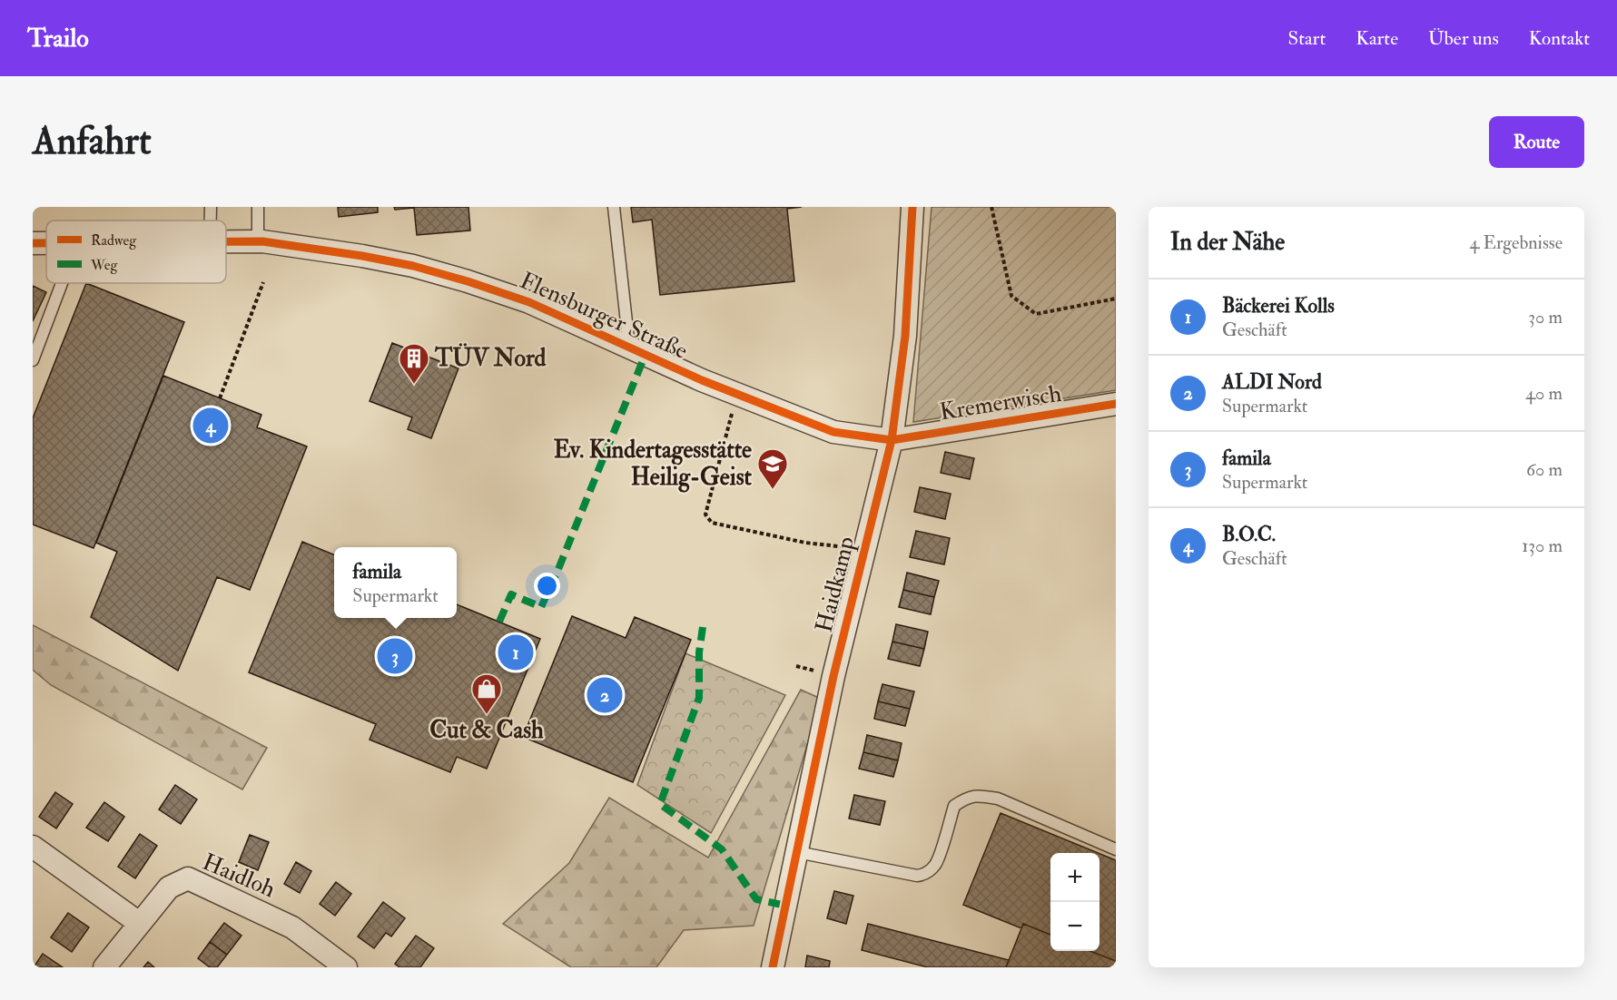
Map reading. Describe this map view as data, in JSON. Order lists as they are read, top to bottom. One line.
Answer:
{"streets":{"street":["Flensburger Straße","Kremerwisch","Haidkamp","Haidloh"]},"crossings":[["Flensburger Straße","Kremerwisch"],["Flensburger Straße","Haidkamp"],["Kremerwisch","Haidkamp"]],"places":{"building":["TÜV Nord"],"school or university":["Ev. Kindertagesstätte Heilig-Geist"],"shop":["Cut & Cash"]},"legend":["Radweg","Weg"],"page":{"header":"Trailo","nav":["Start","Karte","Über uns","Kontakt"],"buttons":"Route","title":"Anfahrt","heading":["In der Nähe","4 Ergebnisse"],"list":[{"mark":"1","name":"Bäckerei Kolls","note":"Geschäft","value":"30 m"},{"mark":"2","name":"ALDI Nord","note":"Supermarkt","value":"40 m"},{"mark":"3","name":"famila","note":"Supermarkt","value":"60 m"},{"mark":"4","name":"B.O.C.","note":"Geschäft","value":"130 m"}],"pins":["4","1","3","2"],"popup":["famila","Supermarkt"],"map_buttons":["+","−"]}}
